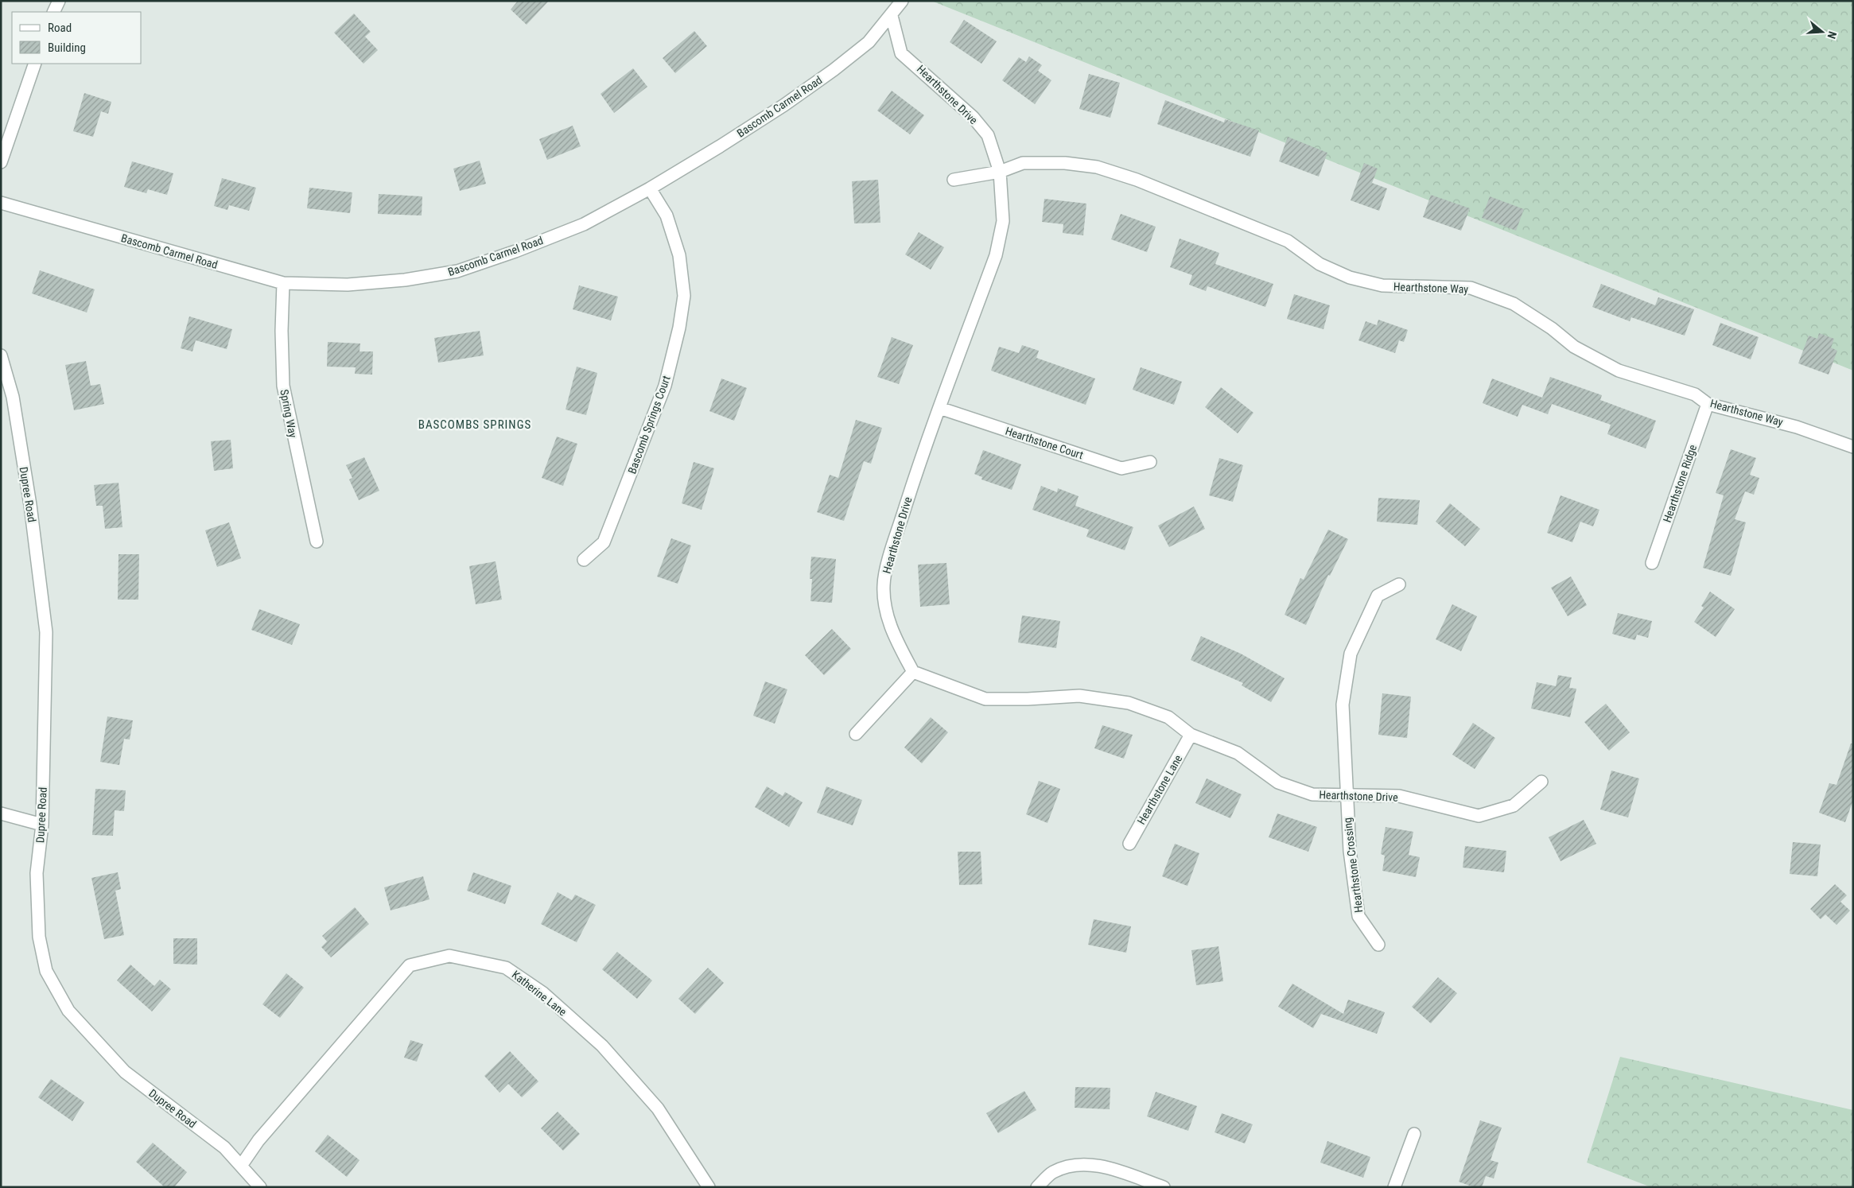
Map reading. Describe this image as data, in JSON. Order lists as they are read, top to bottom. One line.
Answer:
{"streets":{"street":["Hearthstone Drive","Bascomb Carmel Road","Hearthstone Way","Spring Way","Bascomb Springs Court","Hearthstone Court","Hearthstone Ridge","Dupree Road","Hearthstone Lane","Hearthstone Crossing","Katherine Lane"]},"crossings":[["Hearthstone Drive","Bascomb Carmel Road"],["Hearthstone Drive","Hearthstone Way"],["Hearthstone Drive","Hearthstone Court"],["Hearthstone Drive","Hearthstone Lane"],["Hearthstone Drive","Hearthstone Crossing"],["Bascomb Carmel Road","Spring Way"],["Bascomb Carmel Road","Bascomb Springs Court"],["Hearthstone Way","Hearthstone Ridge"],["Dupree Road","Katherine Lane"]],"districts":["BASCOMBS SPRINGS"],"legend":["Road","Building"],"north":"right"}
